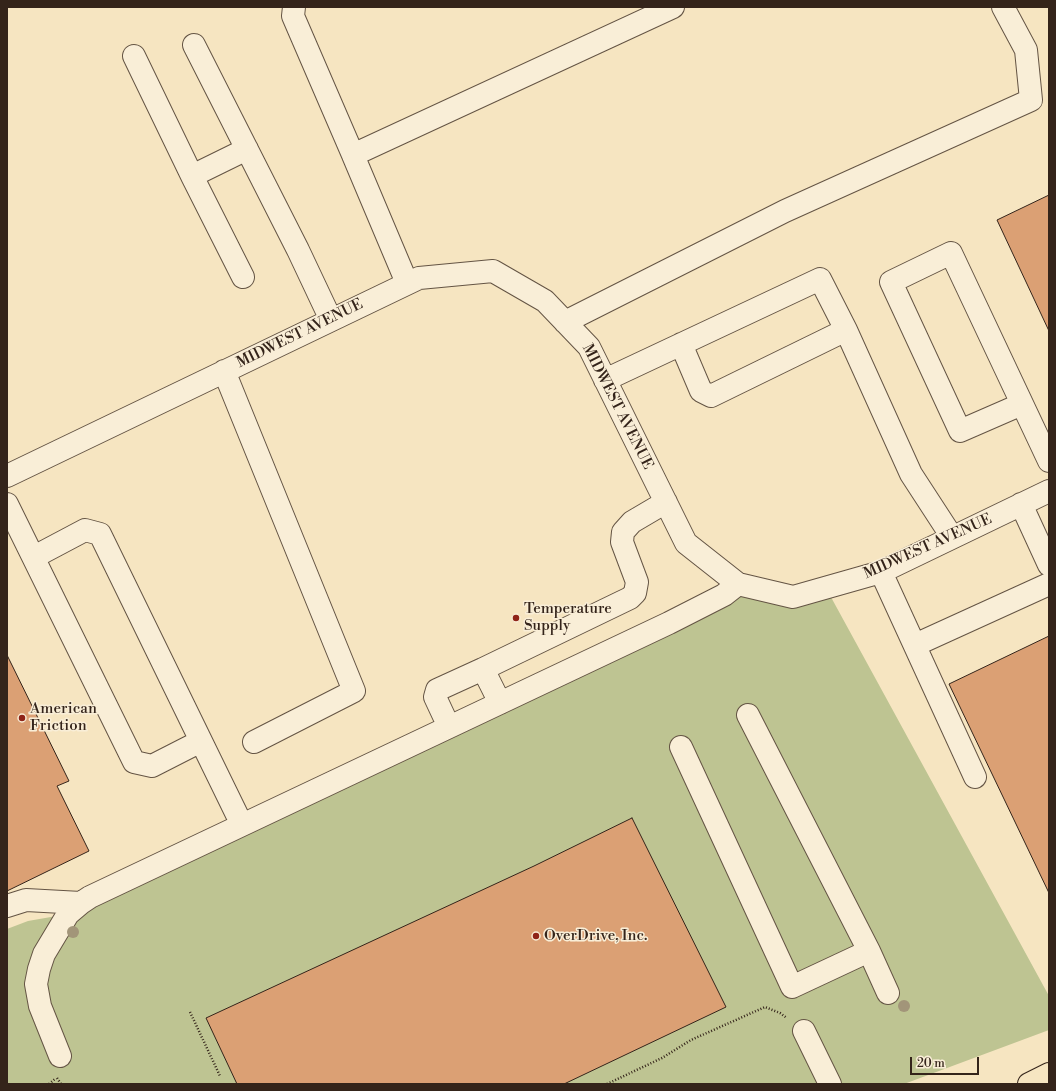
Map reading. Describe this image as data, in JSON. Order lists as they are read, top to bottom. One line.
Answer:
{"streets":{"street":["MIDWEST AVENUE"]},"places":["Temperature Supply","American Friction","OverDrive, Inc."],"scale_bar":"20 m"}
